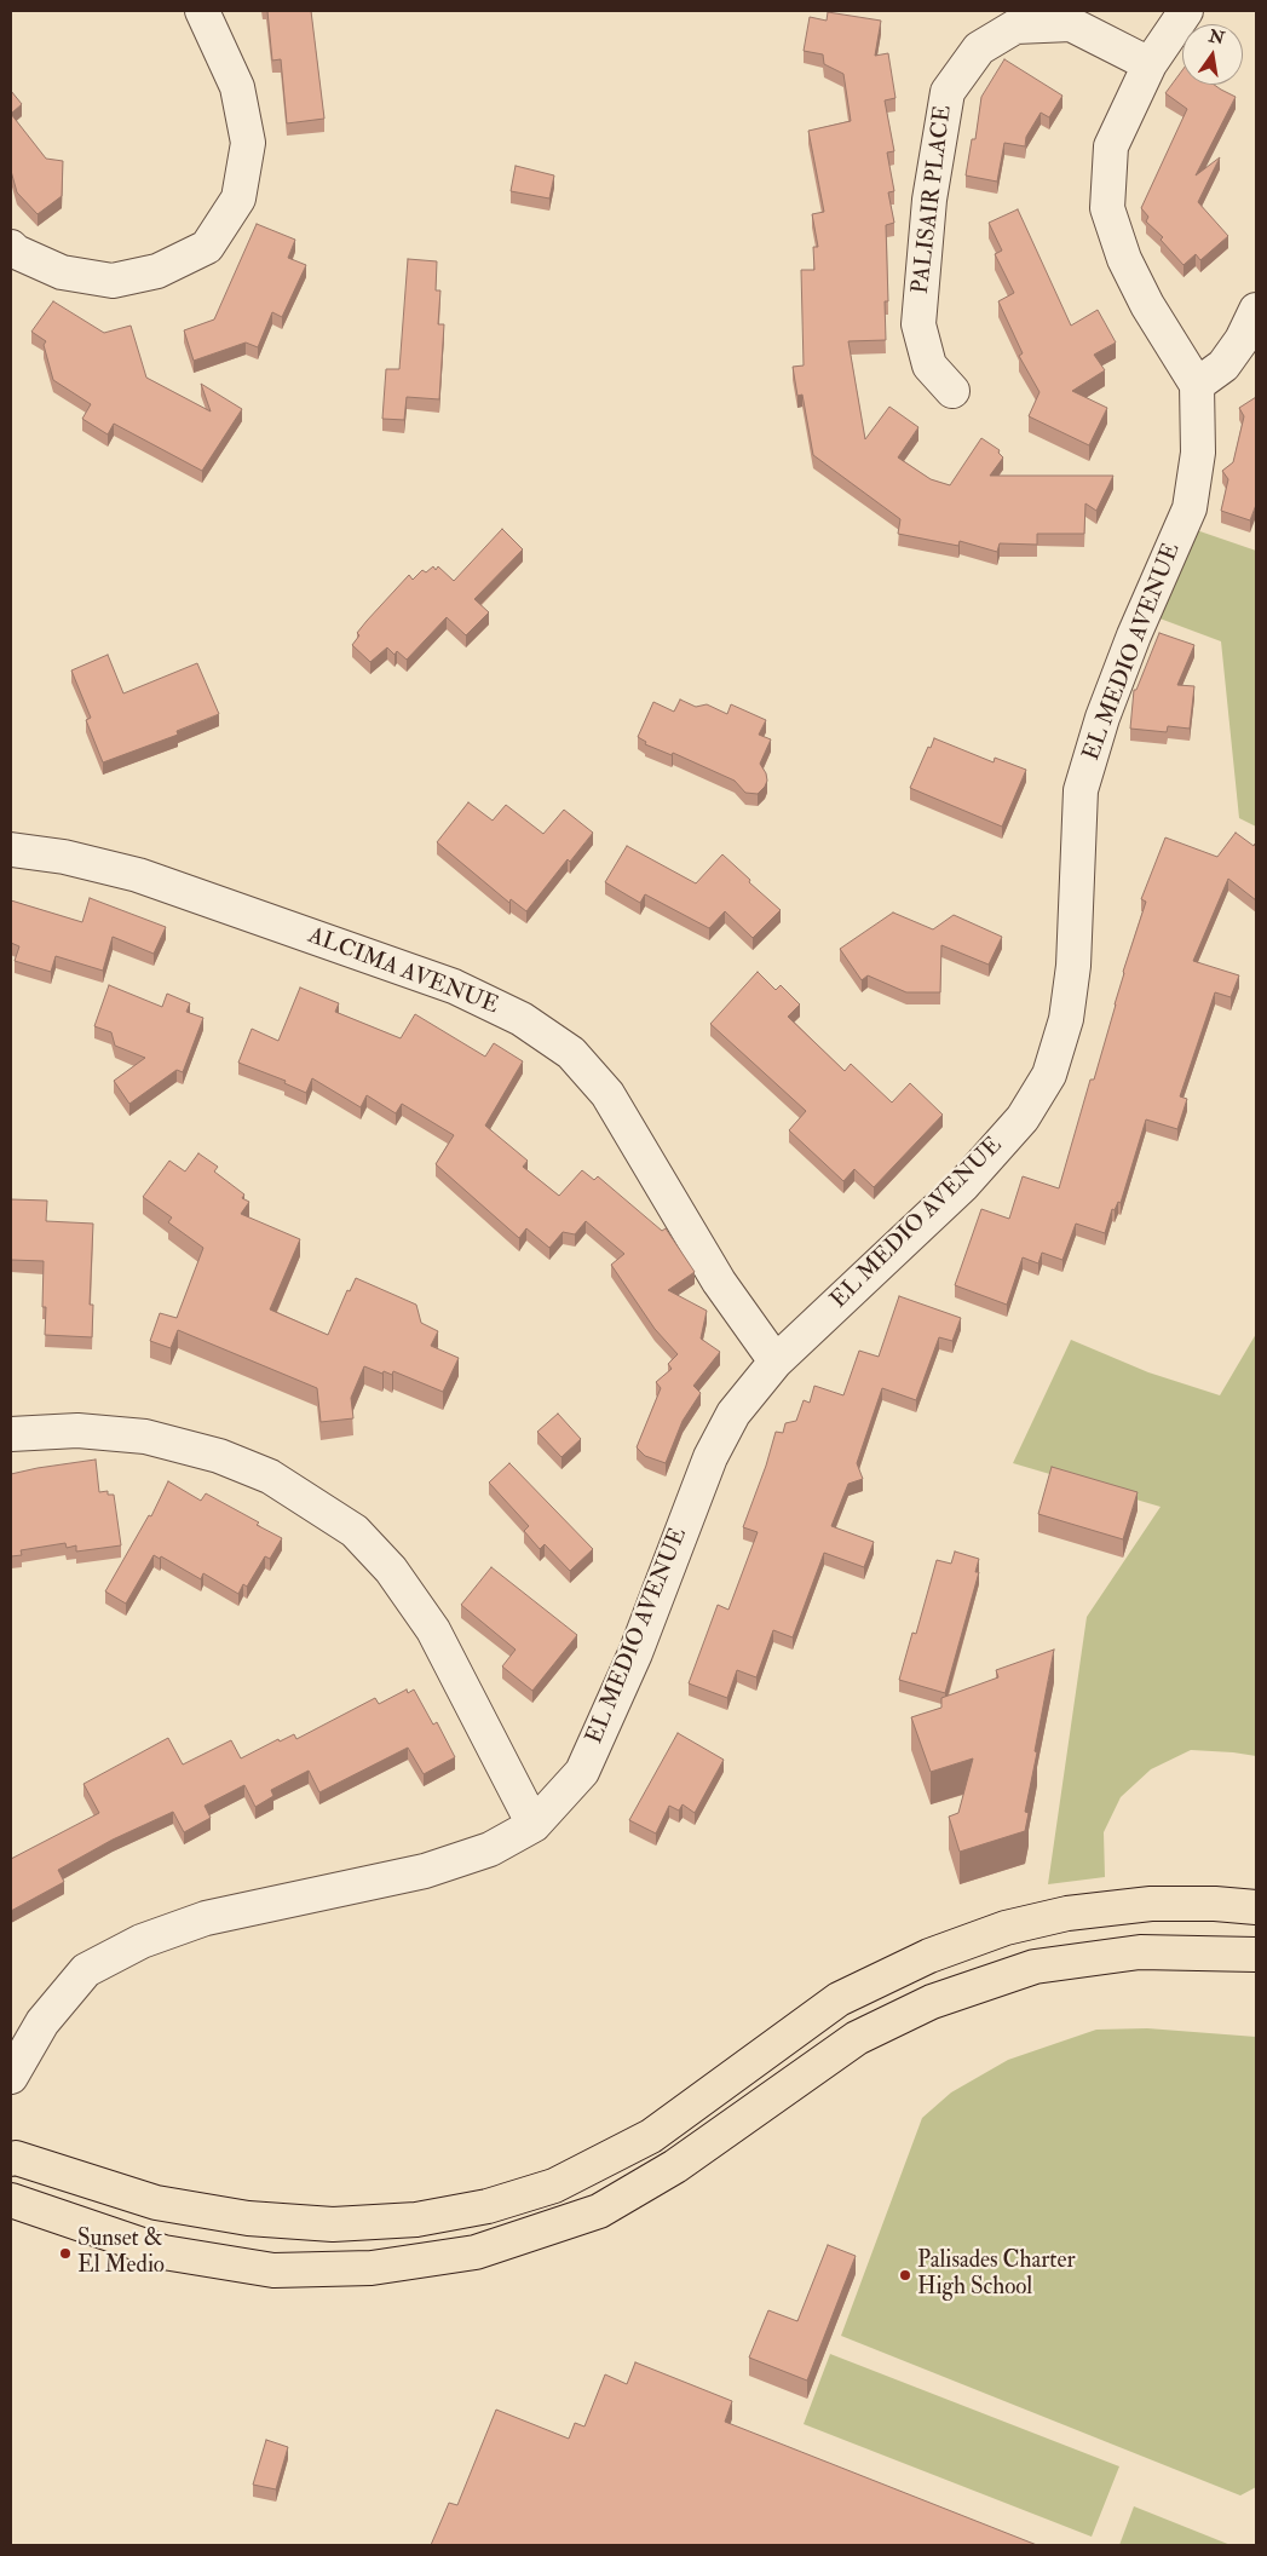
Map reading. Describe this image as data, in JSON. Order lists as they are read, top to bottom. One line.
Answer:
{"streets":{"street":["PALISAIR PLACE","EL MEDIO AVENUE","ALCIMA AVENUE"]},"crossings":[["EL MEDIO AVENUE","ALCIMA AVENUE"]],"places":["Sunset & El Medio","Palisades Charter High School"],"north":"top"}
